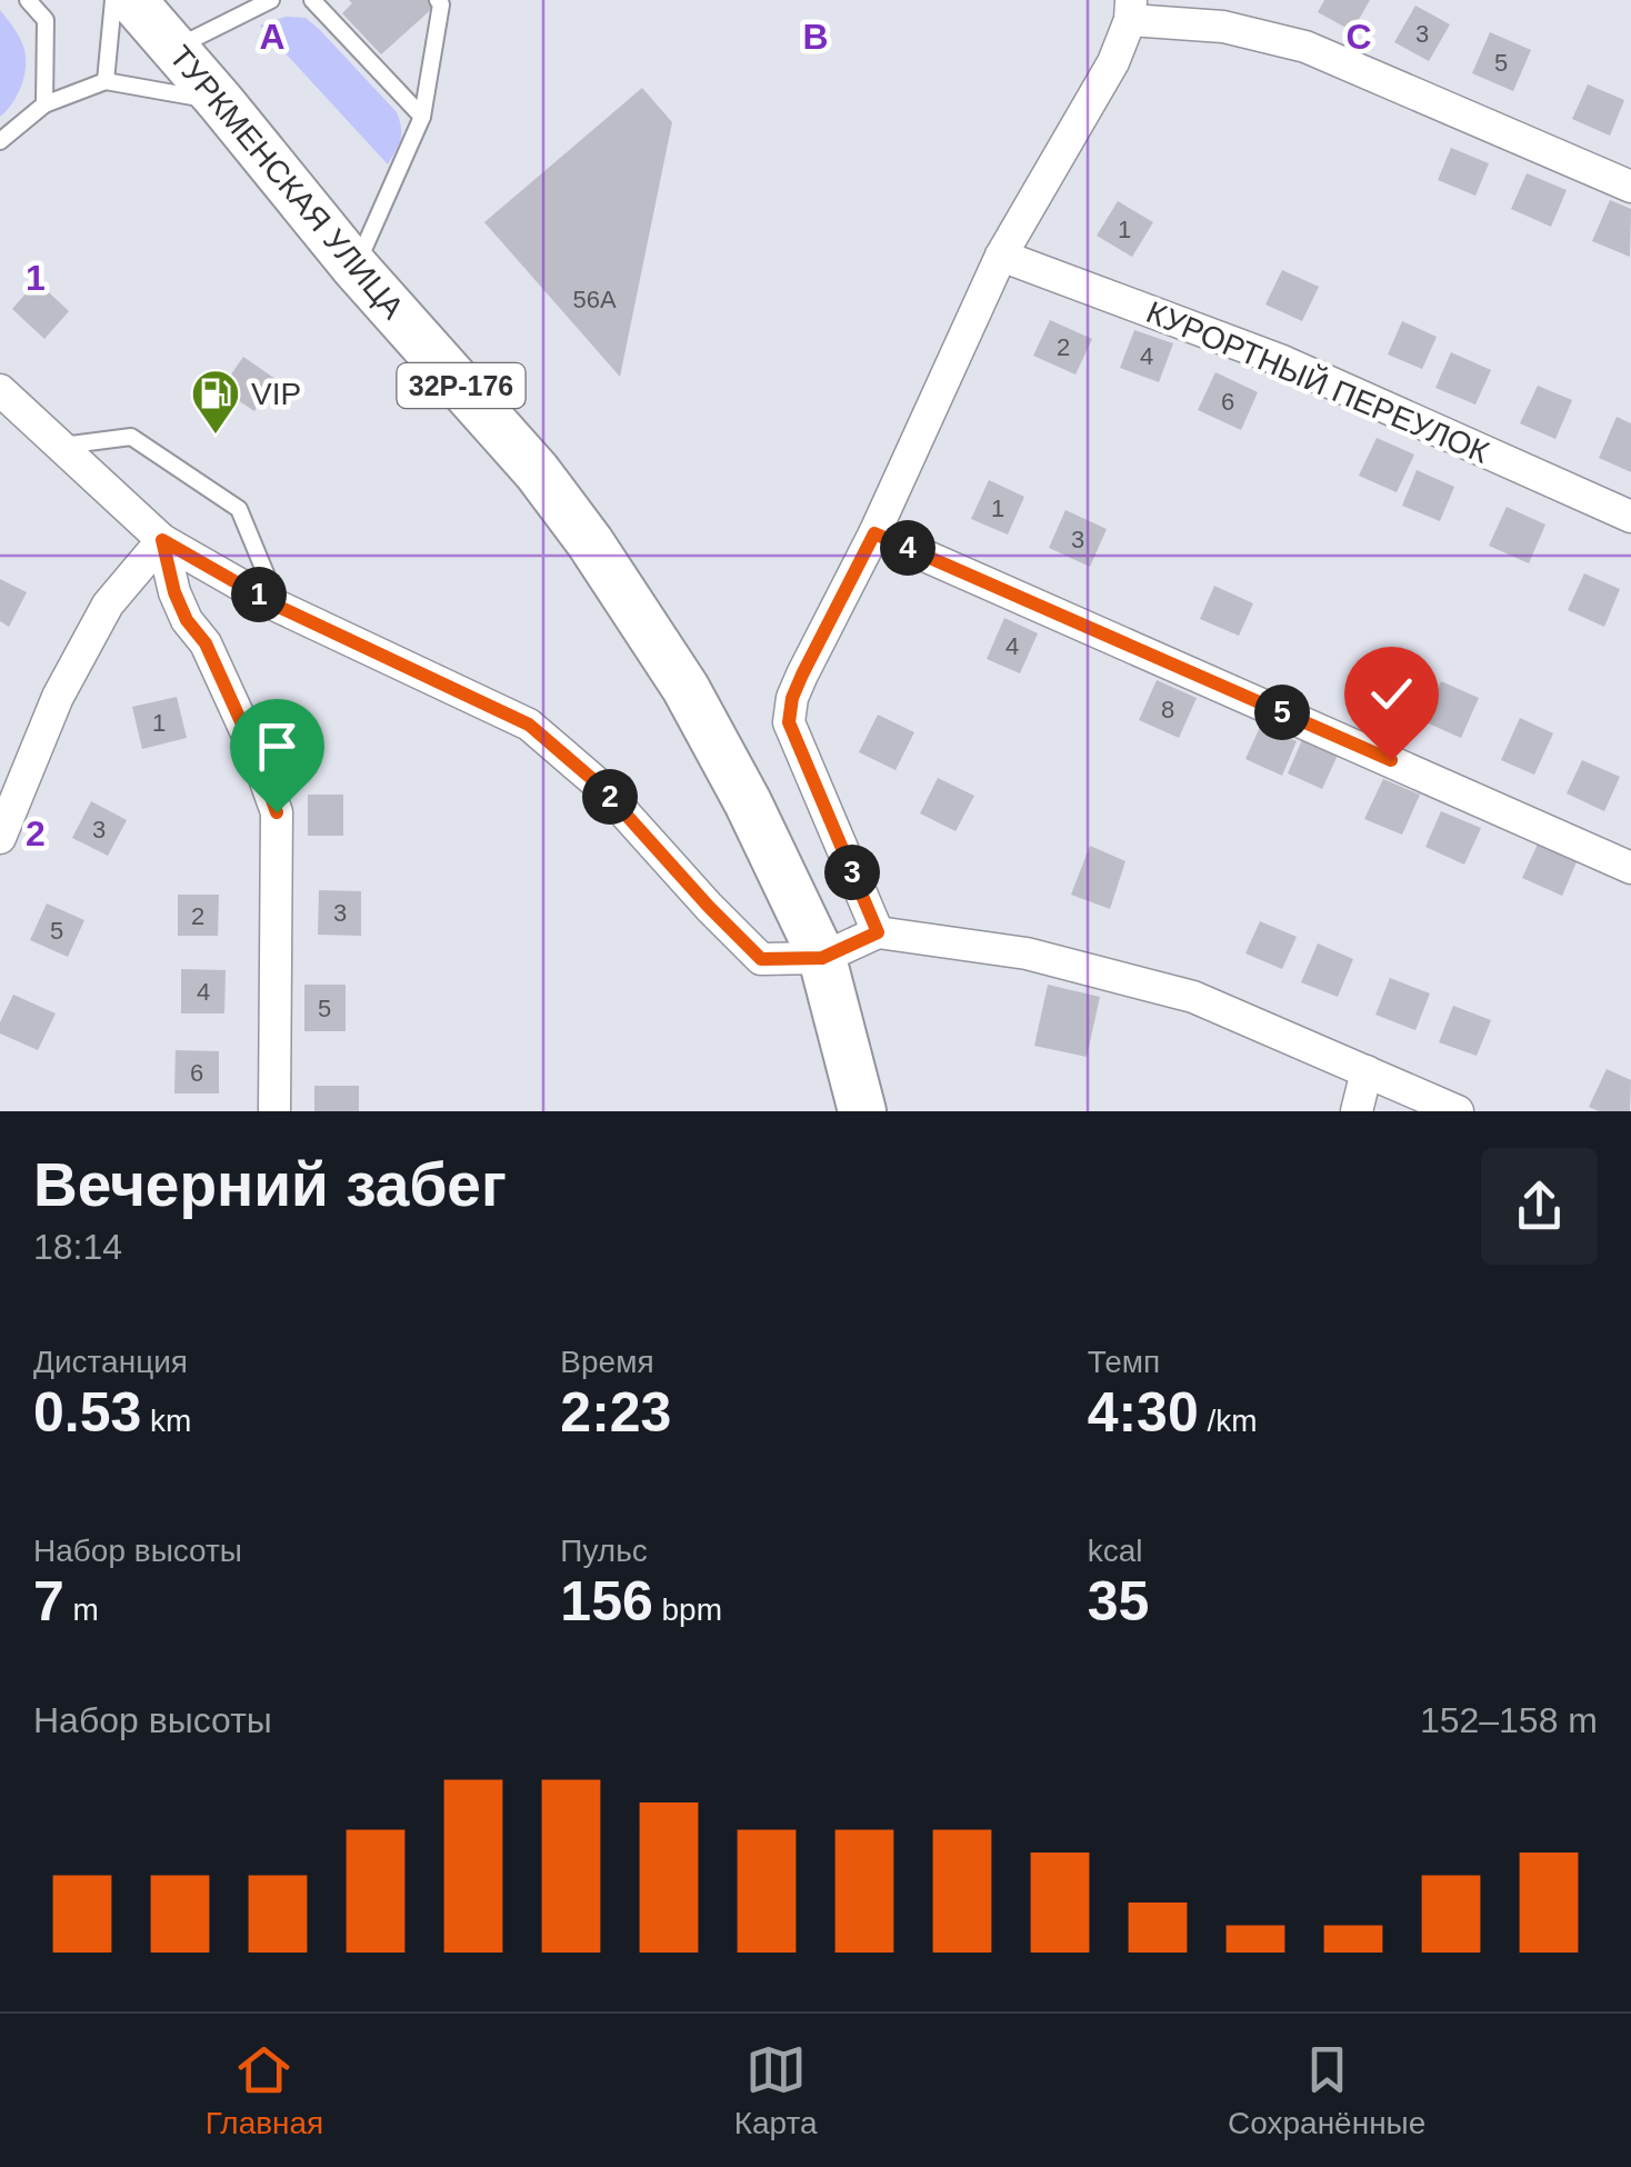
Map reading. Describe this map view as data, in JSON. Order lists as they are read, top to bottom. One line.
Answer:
{"streets":{"main road":["ТУРКМЕНСКАЯ УЛИЦА","32Р-176"],"street":["КУРОРТНЫЙ ПЕРЕУЛОК"]},"places":{"fuel station":["VIP"]},"house_numbers":["3","5","1","56А","2","4","6","1","3","4","8","1","3","3","2","5","4","5","6"],"page":{"pins":["4","1","5","2","3"],"heading":["Вечерний забег","18:14"],"stats":[["Дистанция","0.53 km"],["Время","2:23"],["Темп","4:30 /km"],["Набор высоты","7 m"],["Пульс","156 bpm"],["kcal","35"]],"chart":["Набор высоты","152–158 m"],"tabs":["Главная","Карта","Сохранённые"]},"grid":{"columns":["A","B","C"],"rows":["1","2"]}}
